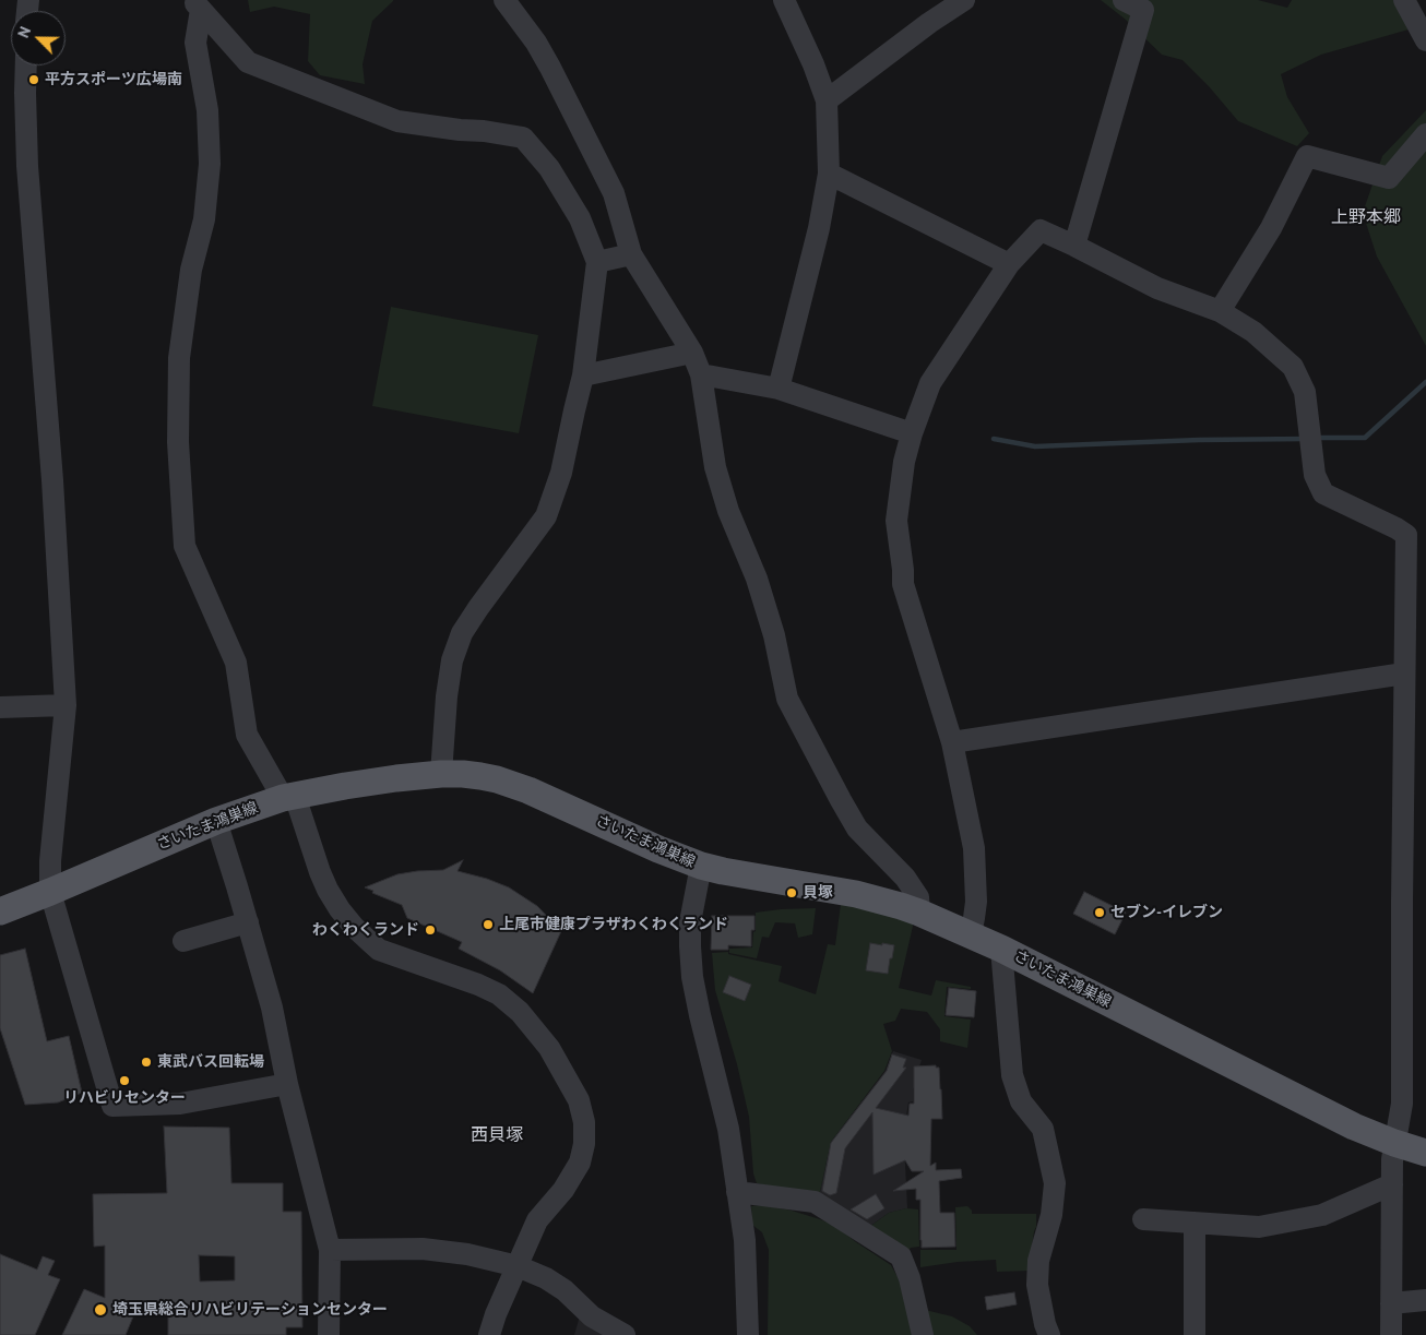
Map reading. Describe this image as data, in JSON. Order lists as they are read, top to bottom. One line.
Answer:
{"streets":{"main road":["さいたま鴻巣線"]},"districts":["上野本郷","西貝塚"],"places":["平方スポーツ広場南","貝塚","セブン-イレブン","上尾市健康プラザわくわくランド","わくわくランド","東武バス回転場","リハビリセンター","埼玉県総合リハビリテーションセンター"],"north":"top left"}
